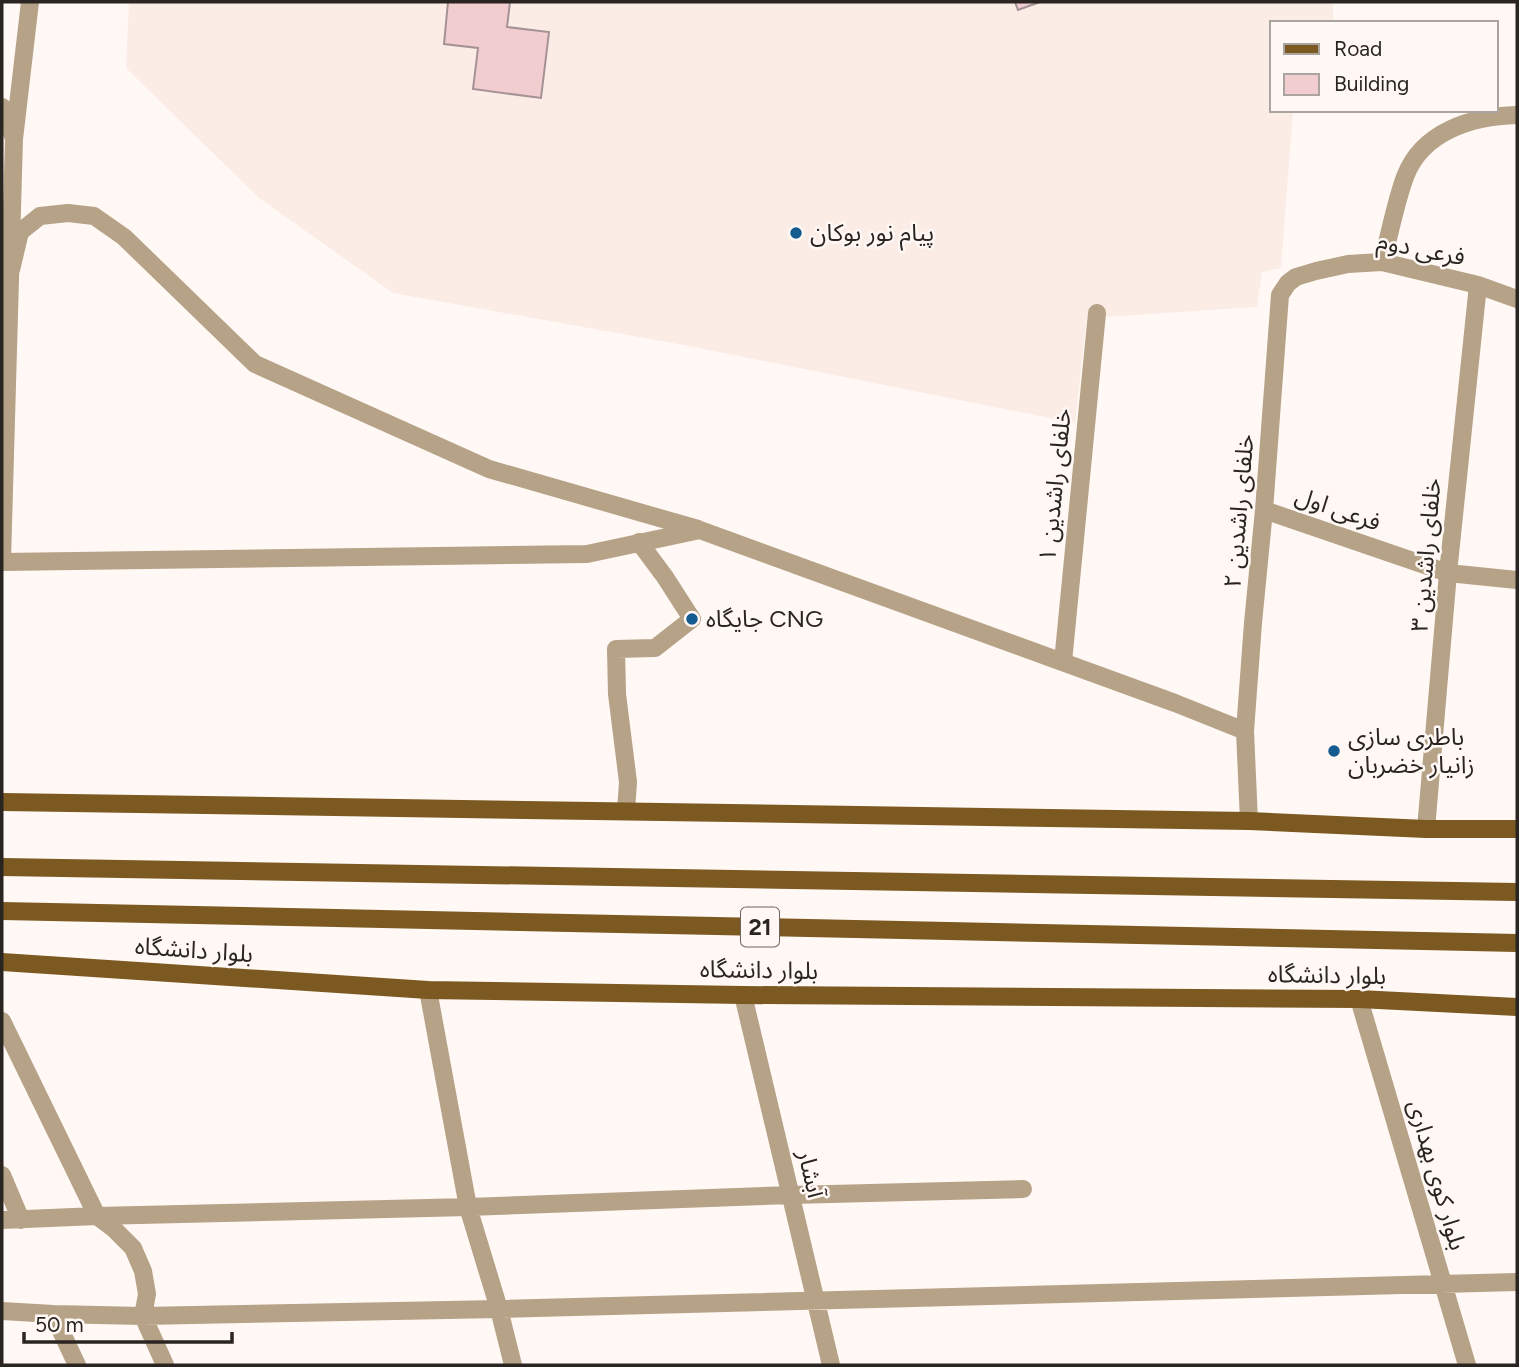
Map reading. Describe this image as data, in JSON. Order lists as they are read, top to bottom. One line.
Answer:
{"streets":{"main road":["21","بلوار دانشگاه"],"street":["فرعی دوم","خلفای راشدین ۱","فرعی اول","خلفای راشدین ۲","خلفای راشدین ۳","آبشار","بلوار کوی بهداری"]},"crossings":[["فرعی دوم","خلفای راشدین ۲"],["فرعی دوم","خلفای راشدین ۳"],["فرعی اول","خلفای راشدین ۲"],["فرعی اول","خلفای راشدین ۳"],["بلوار دانشگاه","آبشار"],["بلوار دانشگاه","بلوار کوی بهداری"]],"places":["پیام نور بوکان","جایگاه CNG","باطری سازی زانیار خضربان"],"legend":["Road","Building"],"scale_bar":"50 m"}
